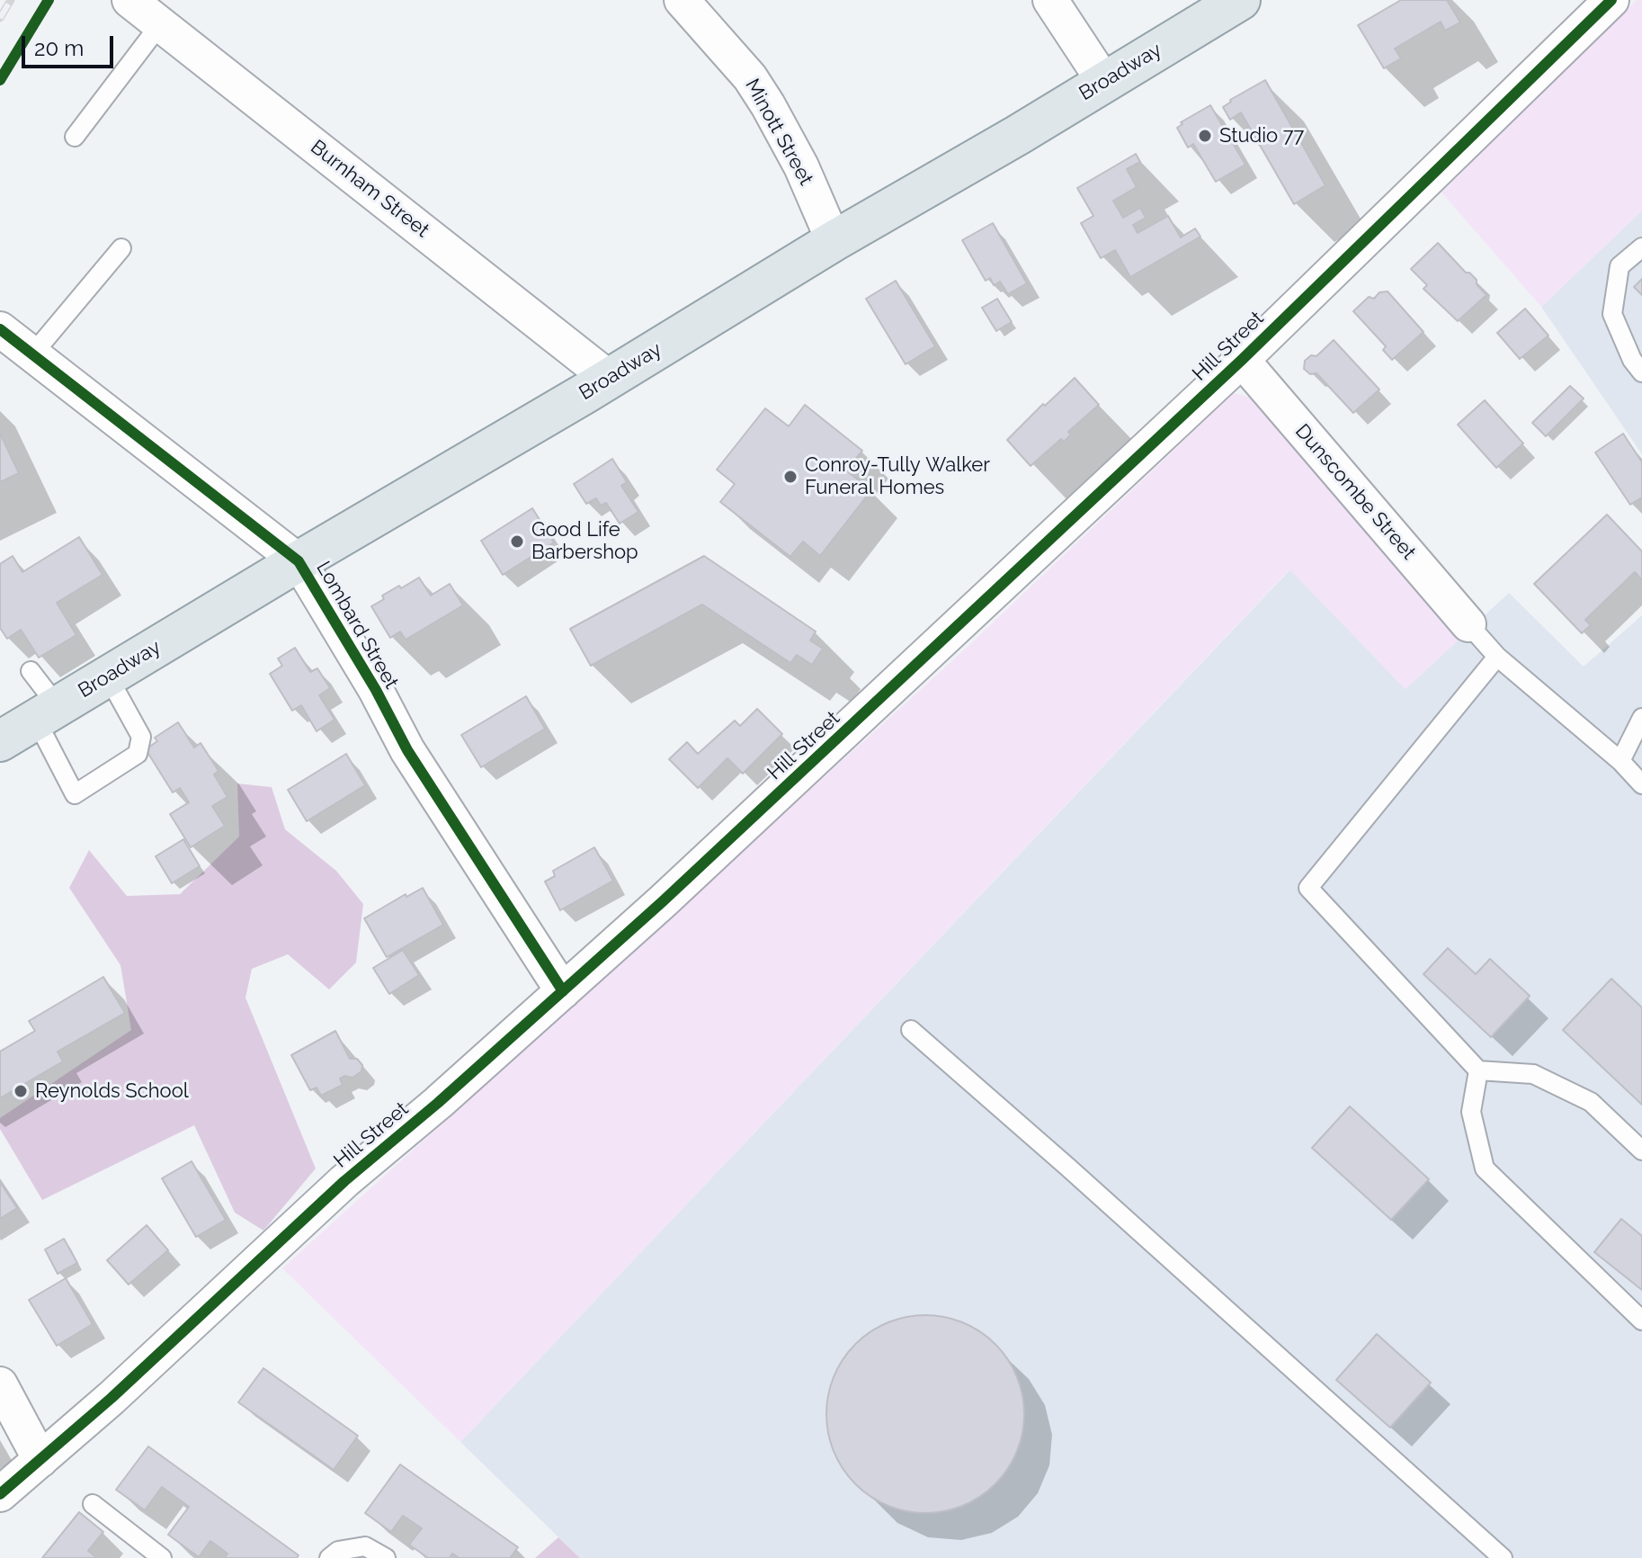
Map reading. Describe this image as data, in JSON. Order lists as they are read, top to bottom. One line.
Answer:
{"streets":{"main road":["Broadway"],"street":["Minott Street","Burnham Street","Hill Street","Dunscombe Street","Lombard Street"]},"crossings":[["Broadway","Minott Street"],["Broadway","Burnham Street"],["Broadway","Lombard Street"],["Hill Street","Dunscombe Street"],["Hill Street","Lombard Street"]],"places":["Studio 77","Conroy-Tully Walker Funeral Homes","Good Life Barbershop","Reynolds School"],"scale_bar":"20 m"}
